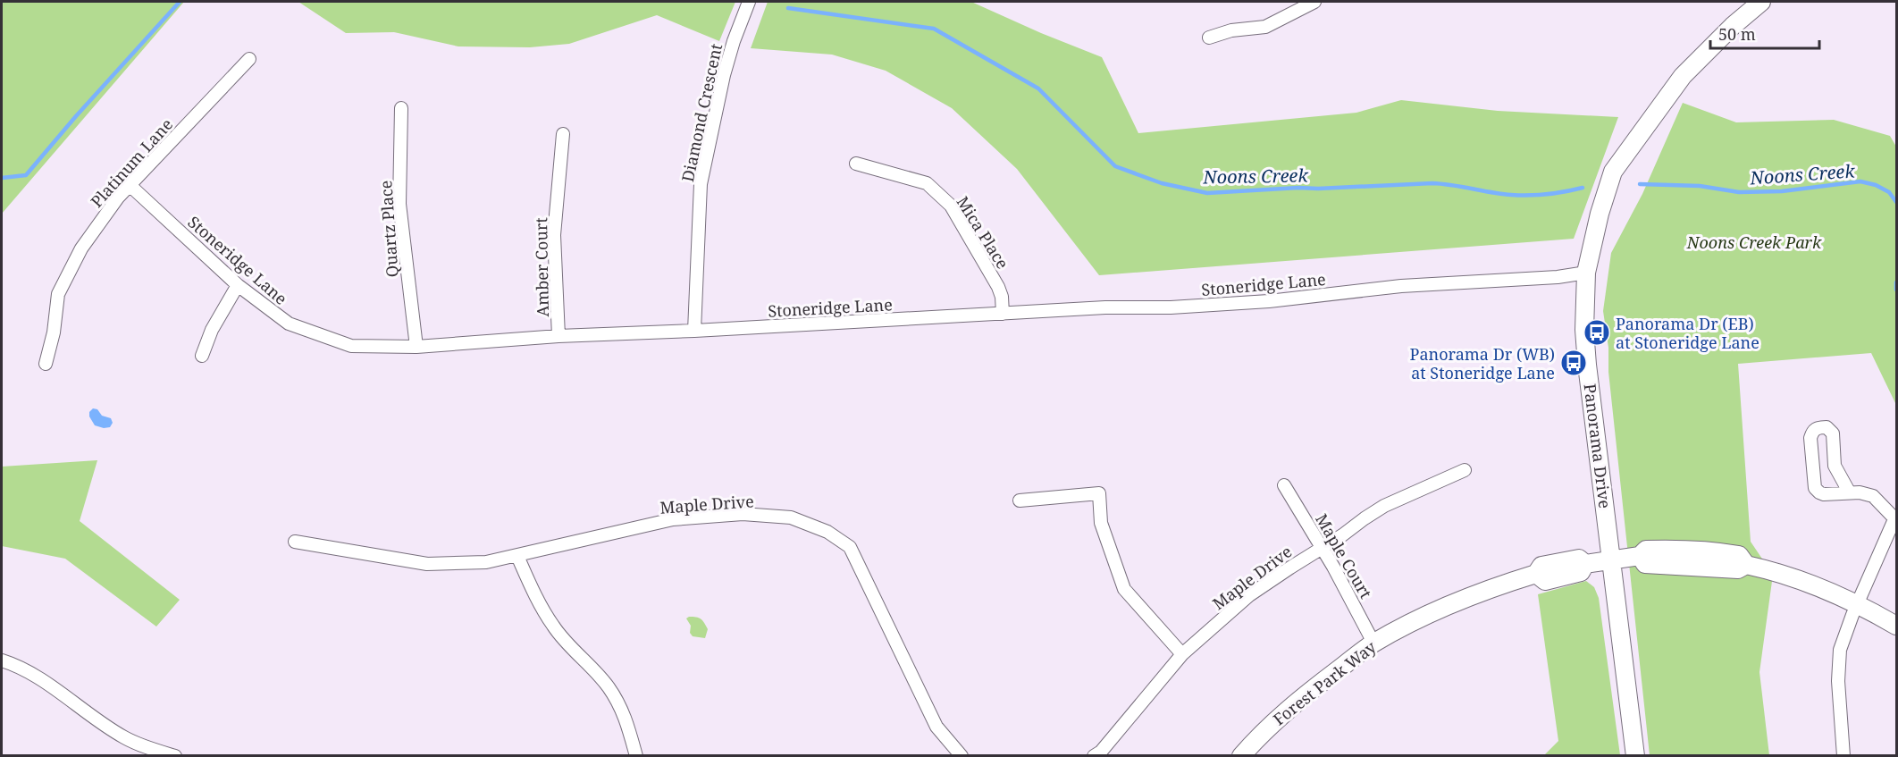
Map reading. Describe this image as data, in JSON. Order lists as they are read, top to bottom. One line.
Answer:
{"streets":{"street":["Diamond Crescent","Platinum Lane","Quartz Place","Mica Place","Stoneridge Lane","Amber Court","Panorama Drive","Maple Drive","Maple Court","Forest Park Way"]},"crossings":[["Diamond Crescent","Stoneridge Lane"],["Platinum Lane","Stoneridge Lane"],["Quartz Place","Stoneridge Lane"],["Mica Place","Stoneridge Lane"],["Stoneridge Lane","Amber Court"],["Stoneridge Lane","Panorama Drive"],["Panorama Drive","Forest Park Way"],["Maple Drive","Maple Court"],["Maple Court","Forest Park Way"]],"water":["Noons Creek"],"parks":["Noons Creek Park"],"places":{"bus stop":["Panorama Dr (EB) at Stoneridge Lane","Panorama Dr (WB) at Stoneridge Lane"]},"scale_bar":"50 m"}
